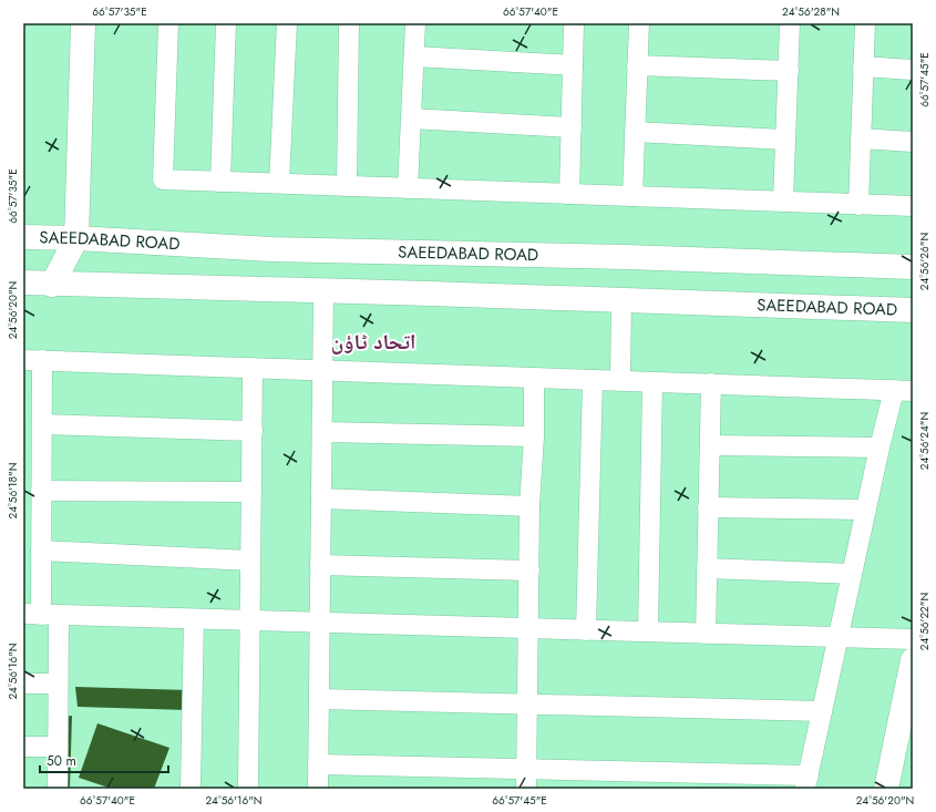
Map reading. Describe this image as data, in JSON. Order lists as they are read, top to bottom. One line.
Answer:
{"streets":{"street":["SAEEDABAD ROAD"]},"districts":["اتحاد ٹاؤن"],"scale_bar":"50 m","coordinates":["66°57'35\"E","66°57'40\"E","24°56'28\"N","66°57'45\"E","24°56'26\"N","24°56'20\"N","24°56'24\"N","24°56'18\"N","24°56'22\"N","24°56'16\"N"]}
